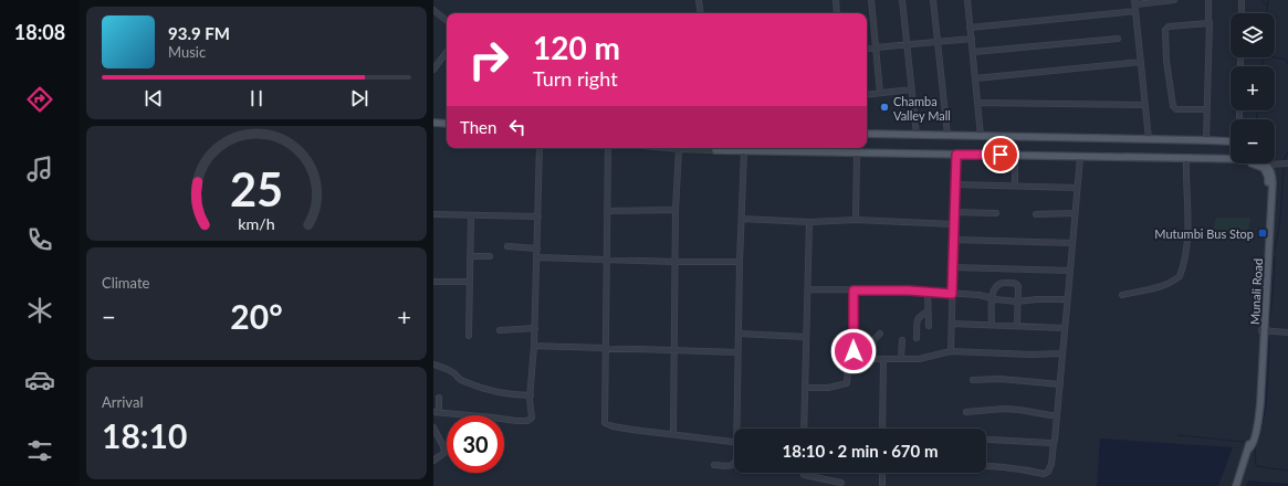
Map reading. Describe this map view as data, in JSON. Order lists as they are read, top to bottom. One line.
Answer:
{"streets":{"main road":["Munali Road"]},"places":{"other":["Chamba Valley Mall"],"transit":["Mutumbi Bus Stop"]},"page":{"tabs":"18:08","map_buttons":["+","−"],"turn":["120 m","Turn right"],"song":["93.9 FM","Music"],"then":"Then","tile":["Climate",["Arrival","18:10"]],"heat":["−","20°","+"],"limit":"30","trip":"18:10 · 2 min · 670 m","gauge":["25","km/h"]}}
